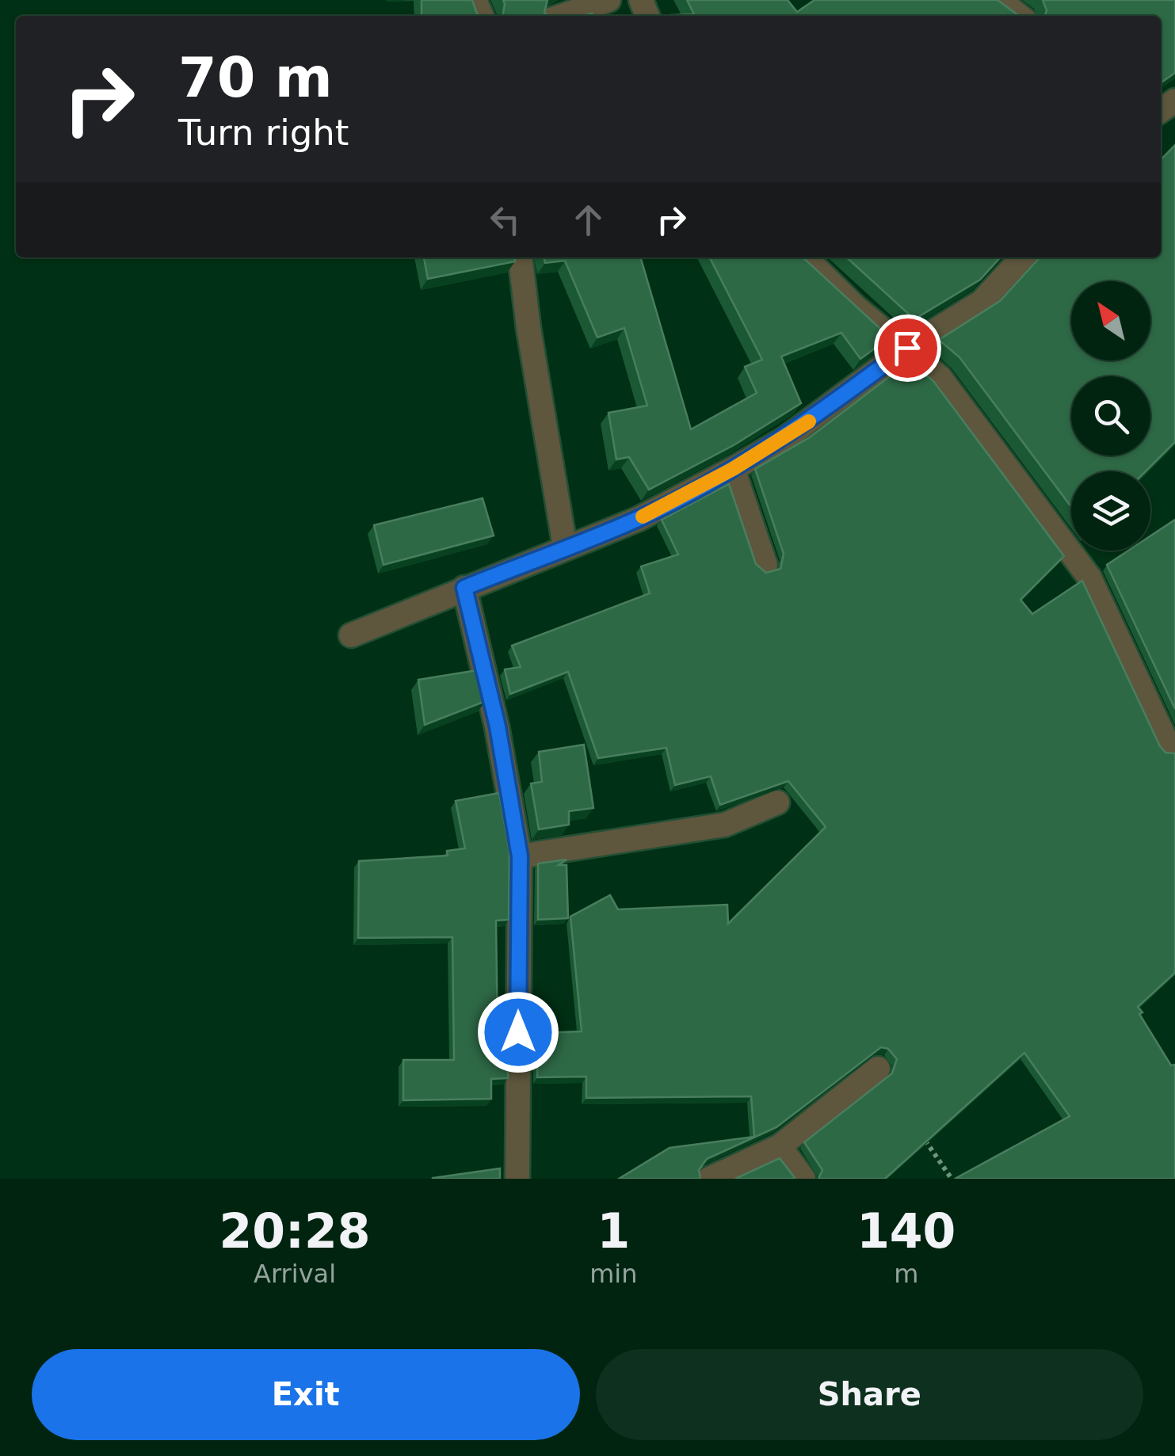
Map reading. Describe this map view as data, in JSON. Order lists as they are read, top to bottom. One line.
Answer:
{"north":"top left","page":{"turn":["70 m","Turn right"],"eta":["20:28","Arrival","1","min","140","m"],"buttons":["Exit","Share"]}}
